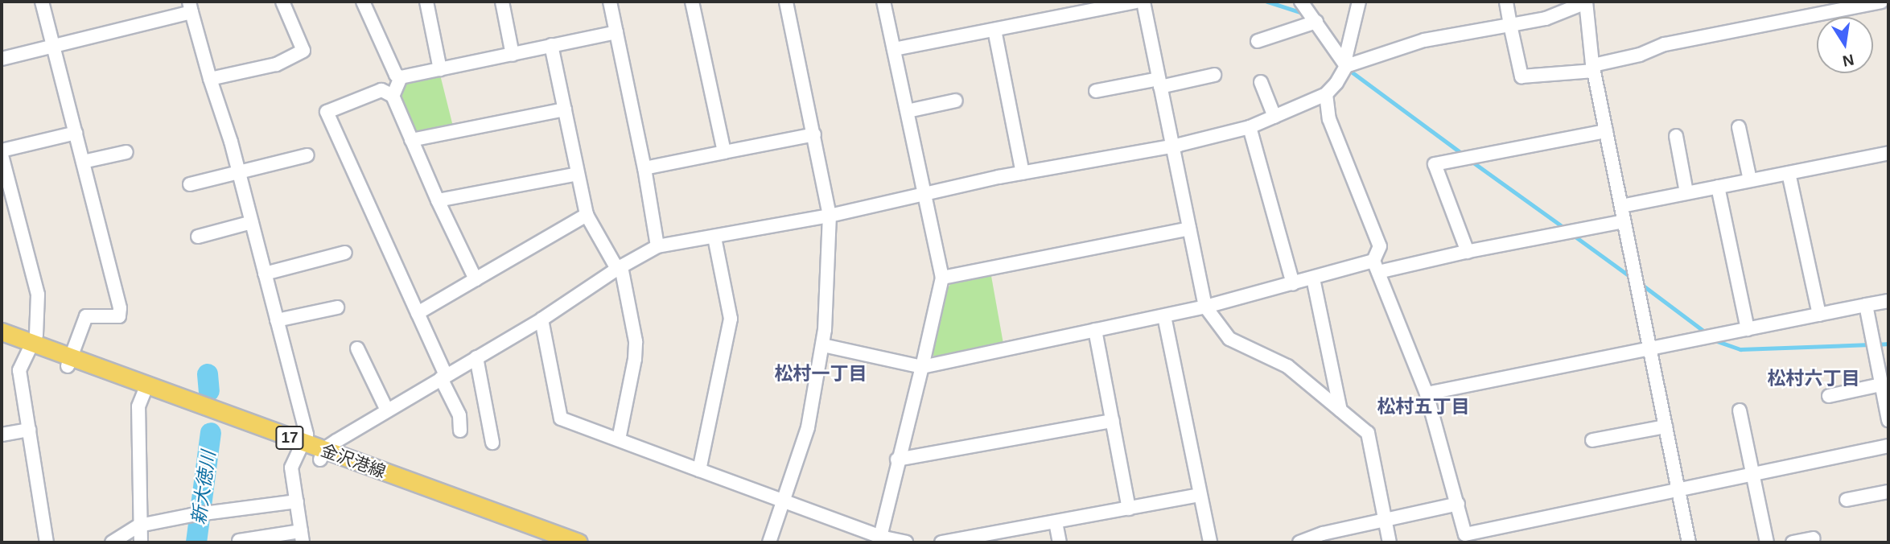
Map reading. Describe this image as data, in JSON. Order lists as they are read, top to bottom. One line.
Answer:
{"streets":{"main road":["17","金沢港線"]},"districts":["松村一丁目","松村六丁目","松村五丁目"],"water":["新大徳川"],"north":"bottom"}
